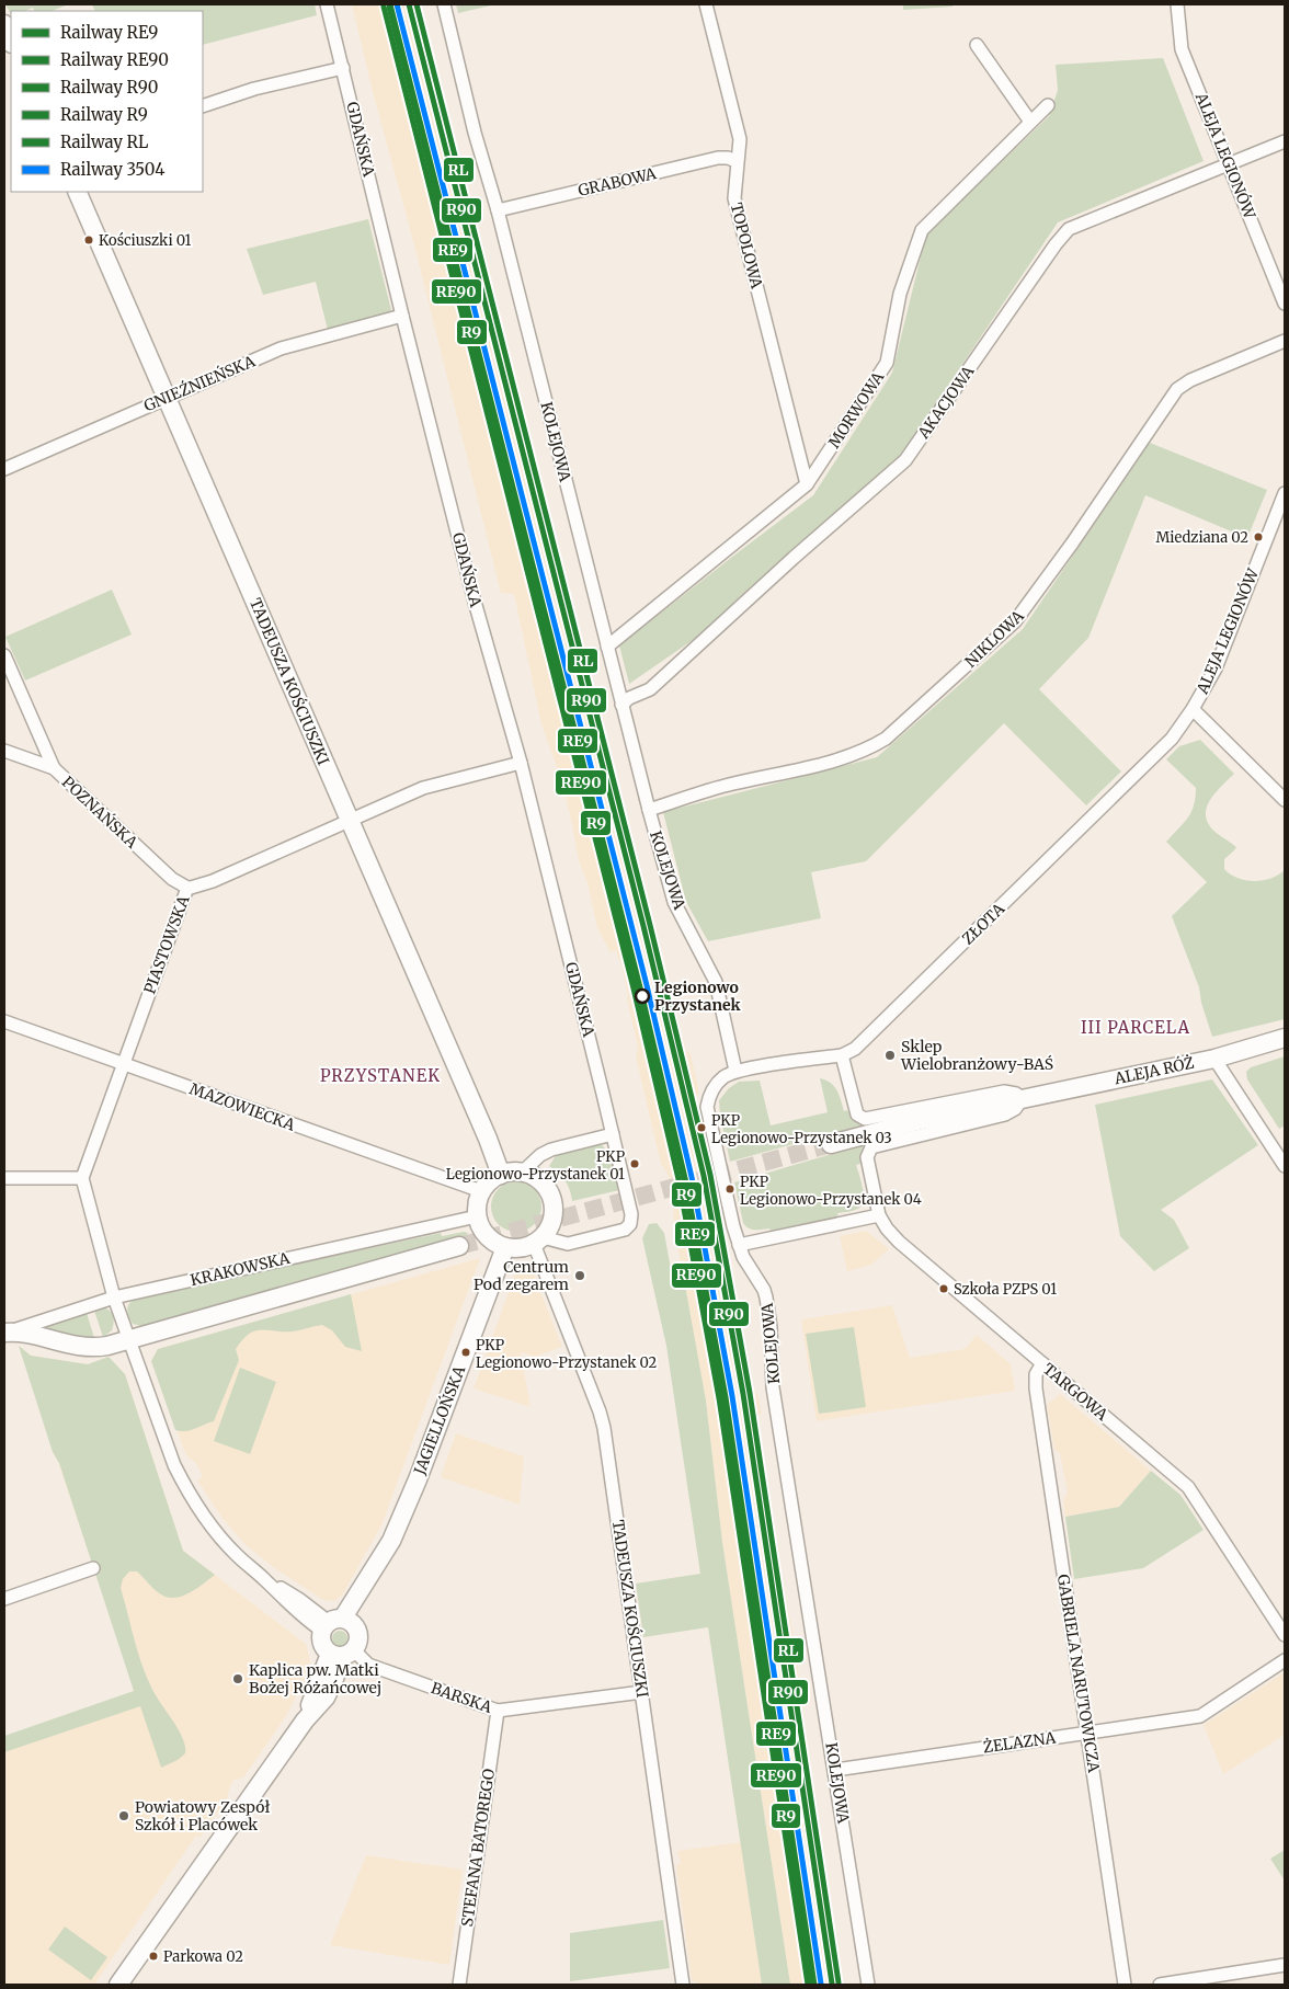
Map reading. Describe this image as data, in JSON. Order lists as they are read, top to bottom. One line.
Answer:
{"streets":{"street":["GDAŃSKA","ALEJA LEGIONÓW","GRABOWA","TOPOLOWA","GNIEŹNIEŃSKA","AKACJOWA","MORWOWA","KOLEJOWA","NIKLOWA","TADEUSZA KOŚCIUSZKI","POZNAŃSKA","ZŁOTA","PIASTOWSKA","ALEJA RÓŻ","MAZOWIECKA","KRAKOWSKA","TARGOWA","JAGIELLOŃSKA","GABRIELA NARUTOWICZA","BARSKA","ŻELAZNA","STEFANA BATOREGO"]},"crossings":[["GDAŃSKA","GNIEŹNIEŃSKA"],["GDAŃSKA","TADEUSZA KOŚCIUSZKI"],["GDAŃSKA","PIASTOWSKA"],["GDAŃSKA","MAZOWIECKA"],["GDAŃSKA","KRAKOWSKA"],["GDAŃSKA","JAGIELLOŃSKA"],["ALEJA LEGIONÓW","AKACJOWA"],["ALEJA LEGIONÓW","ZŁOTA"],["GRABOWA","TOPOLOWA"],["GRABOWA","KOLEJOWA"],["TOPOLOWA","MORWOWA"],["GNIEŹNIEŃSKA","TADEUSZA KOŚCIUSZKI"],["AKACJOWA","KOLEJOWA"],["MORWOWA","KOLEJOWA"],["KOLEJOWA","NIKLOWA"],["KOLEJOWA","ZŁOTA"],["KOLEJOWA","ŻELAZNA"],["TADEUSZA KOŚCIUSZKI","PIASTOWSKA"],["TADEUSZA KOŚCIUSZKI","MAZOWIECKA"],["TADEUSZA KOŚCIUSZKI","KRAKOWSKA"],["TADEUSZA KOŚCIUSZKI","JAGIELLOŃSKA"],["TADEUSZA KOŚCIUSZKI","BARSKA"],["POZNAŃSKA","PIASTOWSKA"],["ZŁOTA","ALEJA RÓŻ"],["PIASTOWSKA","MAZOWIECKA"],["ALEJA RÓŻ","TARGOWA"],["MAZOWIECKA","KRAKOWSKA"],["MAZOWIECKA","JAGIELLOŃSKA"],["KRAKOWSKA","JAGIELLOŃSKA"],["TARGOWA","GABRIELA NARUTOWICZA"],["GABRIELA NARUTOWICZA","ŻELAZNA"],["BARSKA","STEFANA BATOREGO"]],"districts":["III PARCELA","PRZYSTANEK"],"places":["Kościuszki 01","Miedziana 02","Legionowo Przystanek","Sklep Wielobranżowy-BAŚ","PKP Legionowo-Przystanek 03","PKP Legionowo-Przystanek 01","PKP Legionowo-Przystanek 04","Centrum Pod zegarem","Szkoła PZPS 01","PKP Legionowo-Przystanek 02","Kaplica pw. Matki Bożej Różańcowej","Powiatowy Zespół Szkół i Placówek","Parkowa 02"],"lines":["rail line RE9","rail line R90","rail line RL","rail line 3504","rail line RE90","rail line R9"],"legend":["Railway RE9","Railway RE90","Railway R90","Railway R9","Railway RL","Railway 3504"]}
